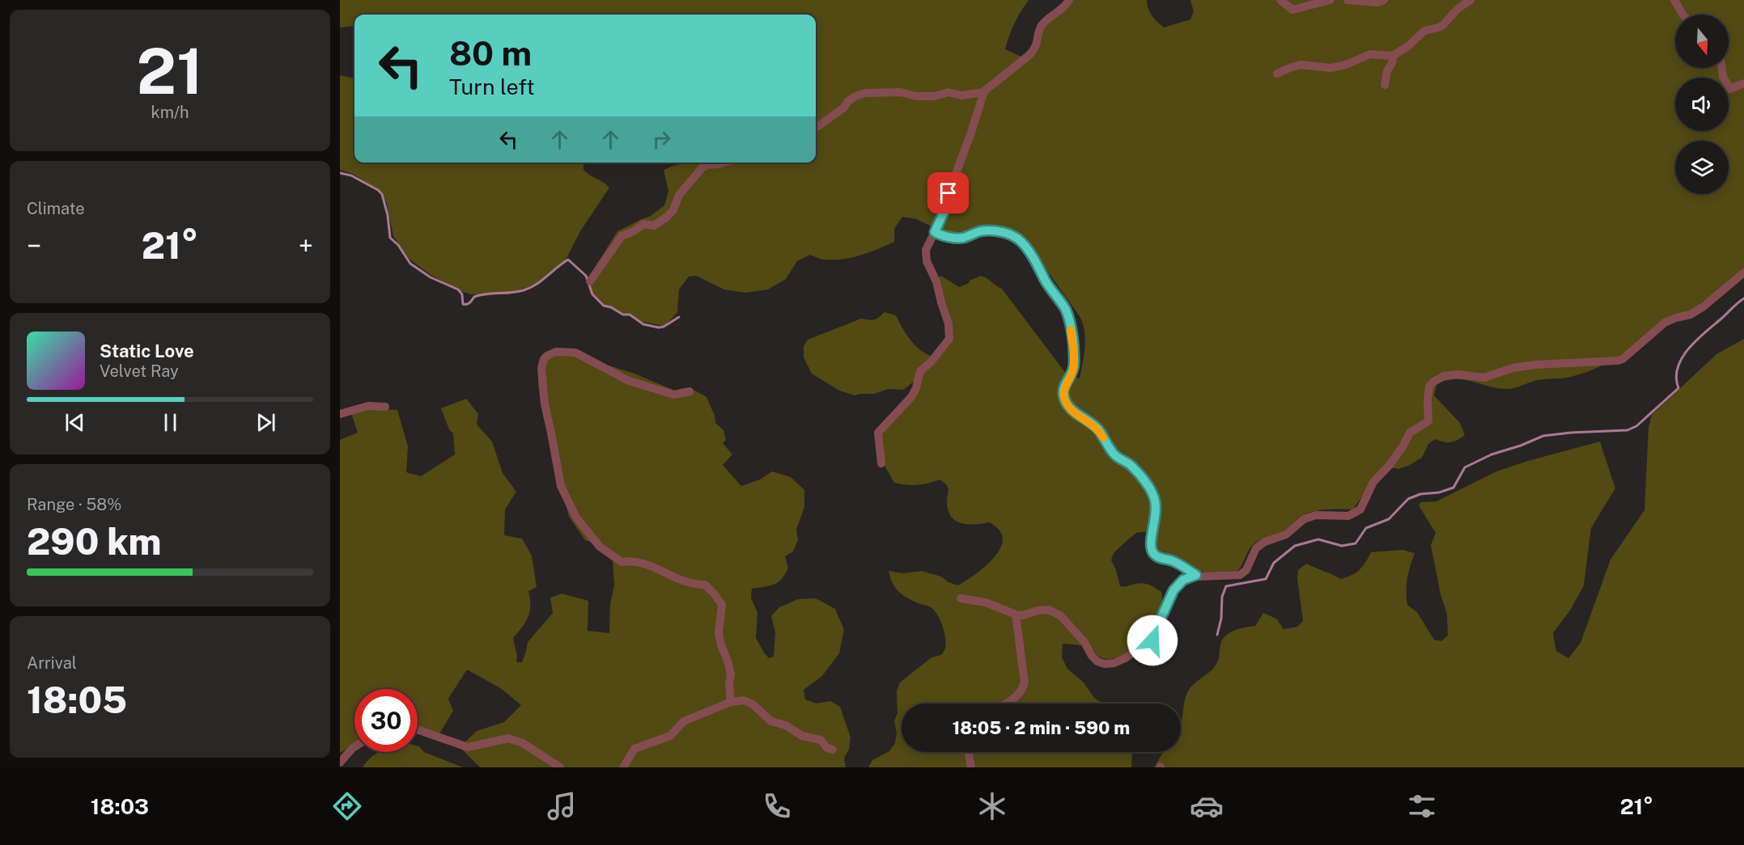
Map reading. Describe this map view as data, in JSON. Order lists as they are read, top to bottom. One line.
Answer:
{"north":"bottom","page":{"tile":[["21","km/h"],"Climate",["Range · 58%","290 km"],["Arrival","18:05"]],"turn":["80 m","Turn left"],"heat":["−","21°","+"],"song":["Static Love","Velvet Ray"],"limit":"30","trip":"18:05 · 2 min · 590 m","tabs":["18:03","21°"]}}
